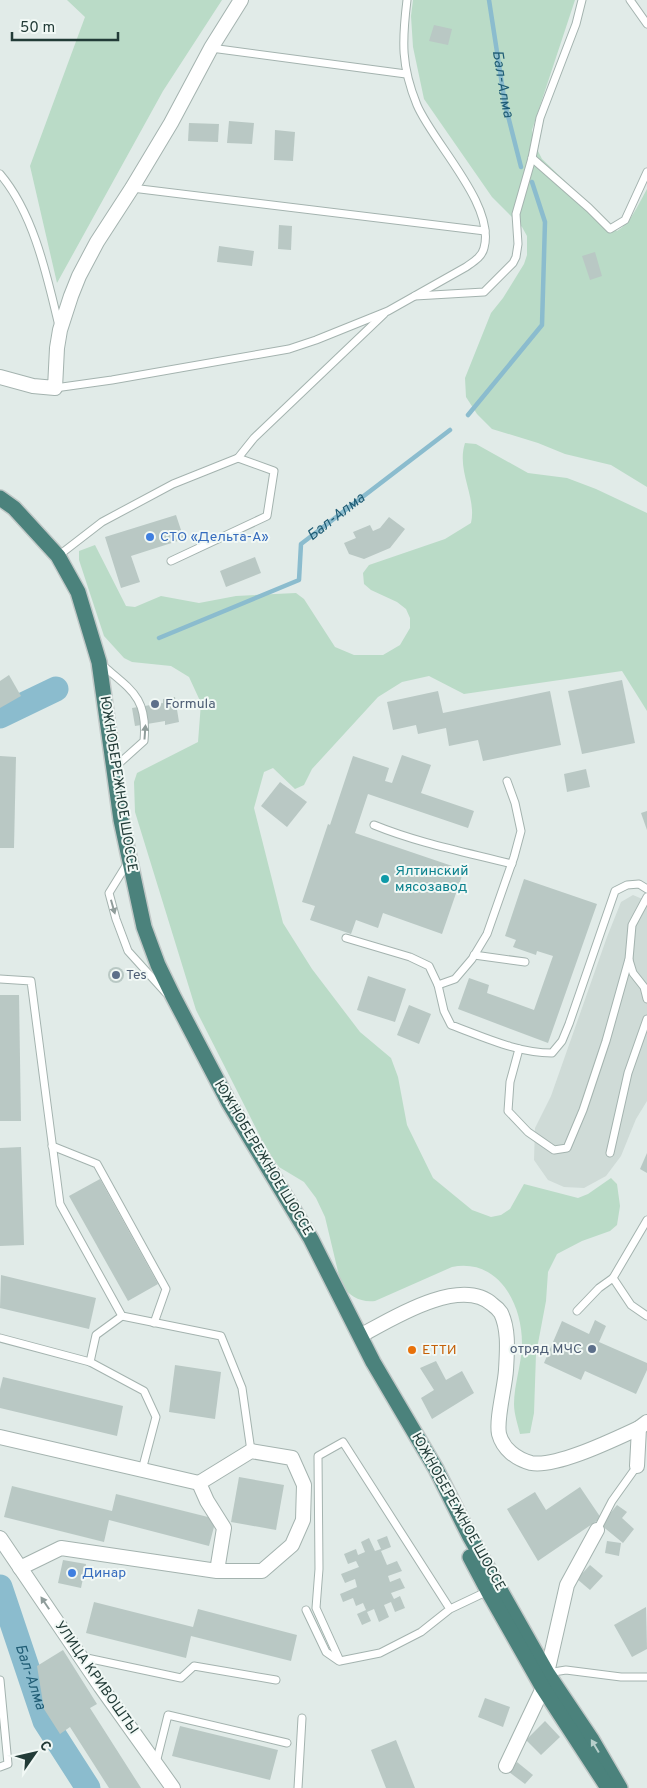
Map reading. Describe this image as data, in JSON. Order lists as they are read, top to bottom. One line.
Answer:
{"streets":{"highway":["ЮЖНОБЕРЕЖНОЕ ШОССЕ"],"street":["УЛИЦА КРИВОШТЫ"]},"one_way":["УЛИЦА КРИВОШТЫ"],"water":["Бал-Алма"],"places":["СТО «Дельта-А»","Formula","Ялтинский мясозавод","Tes","отряд МЧС","ЕТТИ","Динар"],"scale_bar":"50 m","north":"top right"}
